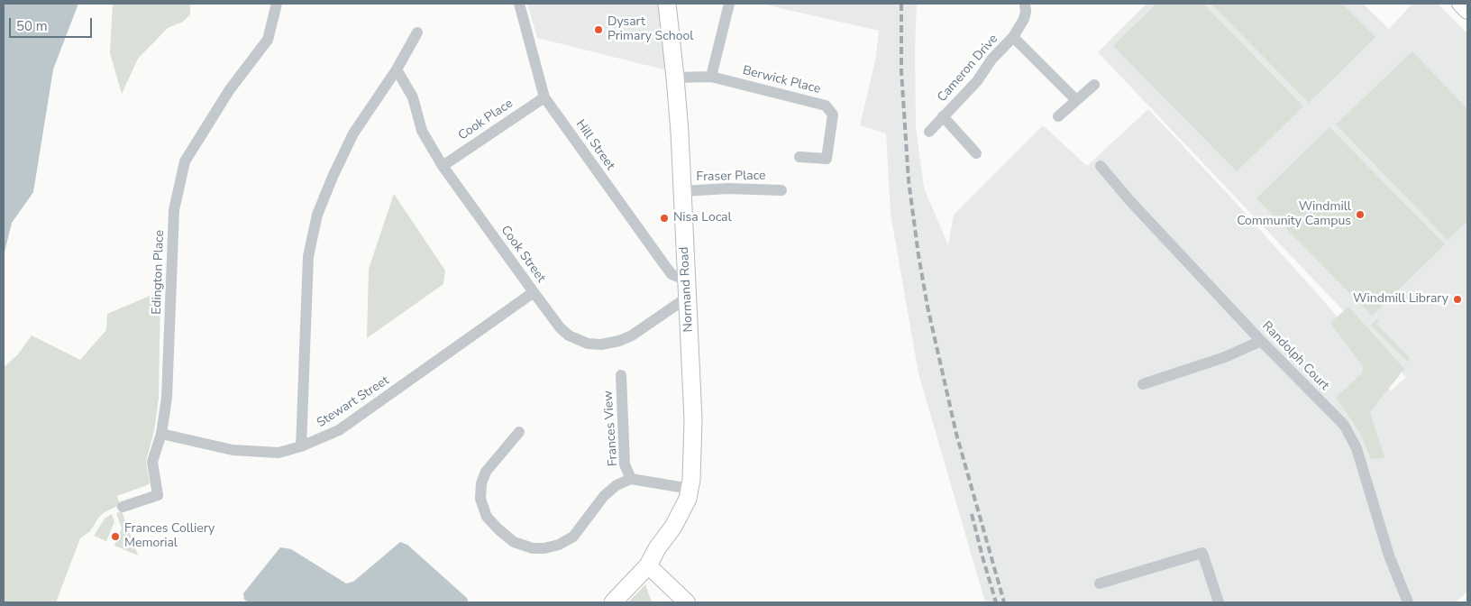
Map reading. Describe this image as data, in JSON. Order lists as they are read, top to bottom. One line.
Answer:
{"streets":{"main road":["Normand Road"],"street":["Cameron Drive","Berwick Place","Cook Place","Hill Street","Fraser Place","Cook Street","Edington Place","Randolph Court","Stewart Street","Frances View"]},"crossings":[["Berwick Place","Normand Road"],["Cook Place","Hill Street"],["Cook Place","Cook Street"],["Hill Street","Normand Road"],["Fraser Place","Normand Road"],["Cook Street","Normand Road"],["Cook Street","Stewart Street"],["Edington Place","Stewart Street"]],"places":["Dysart Primary School","Windmill Community Campus","Nisa Local","Windmill Library","Frances Colliery Memorial"],"scale_bar":"50 m"}
